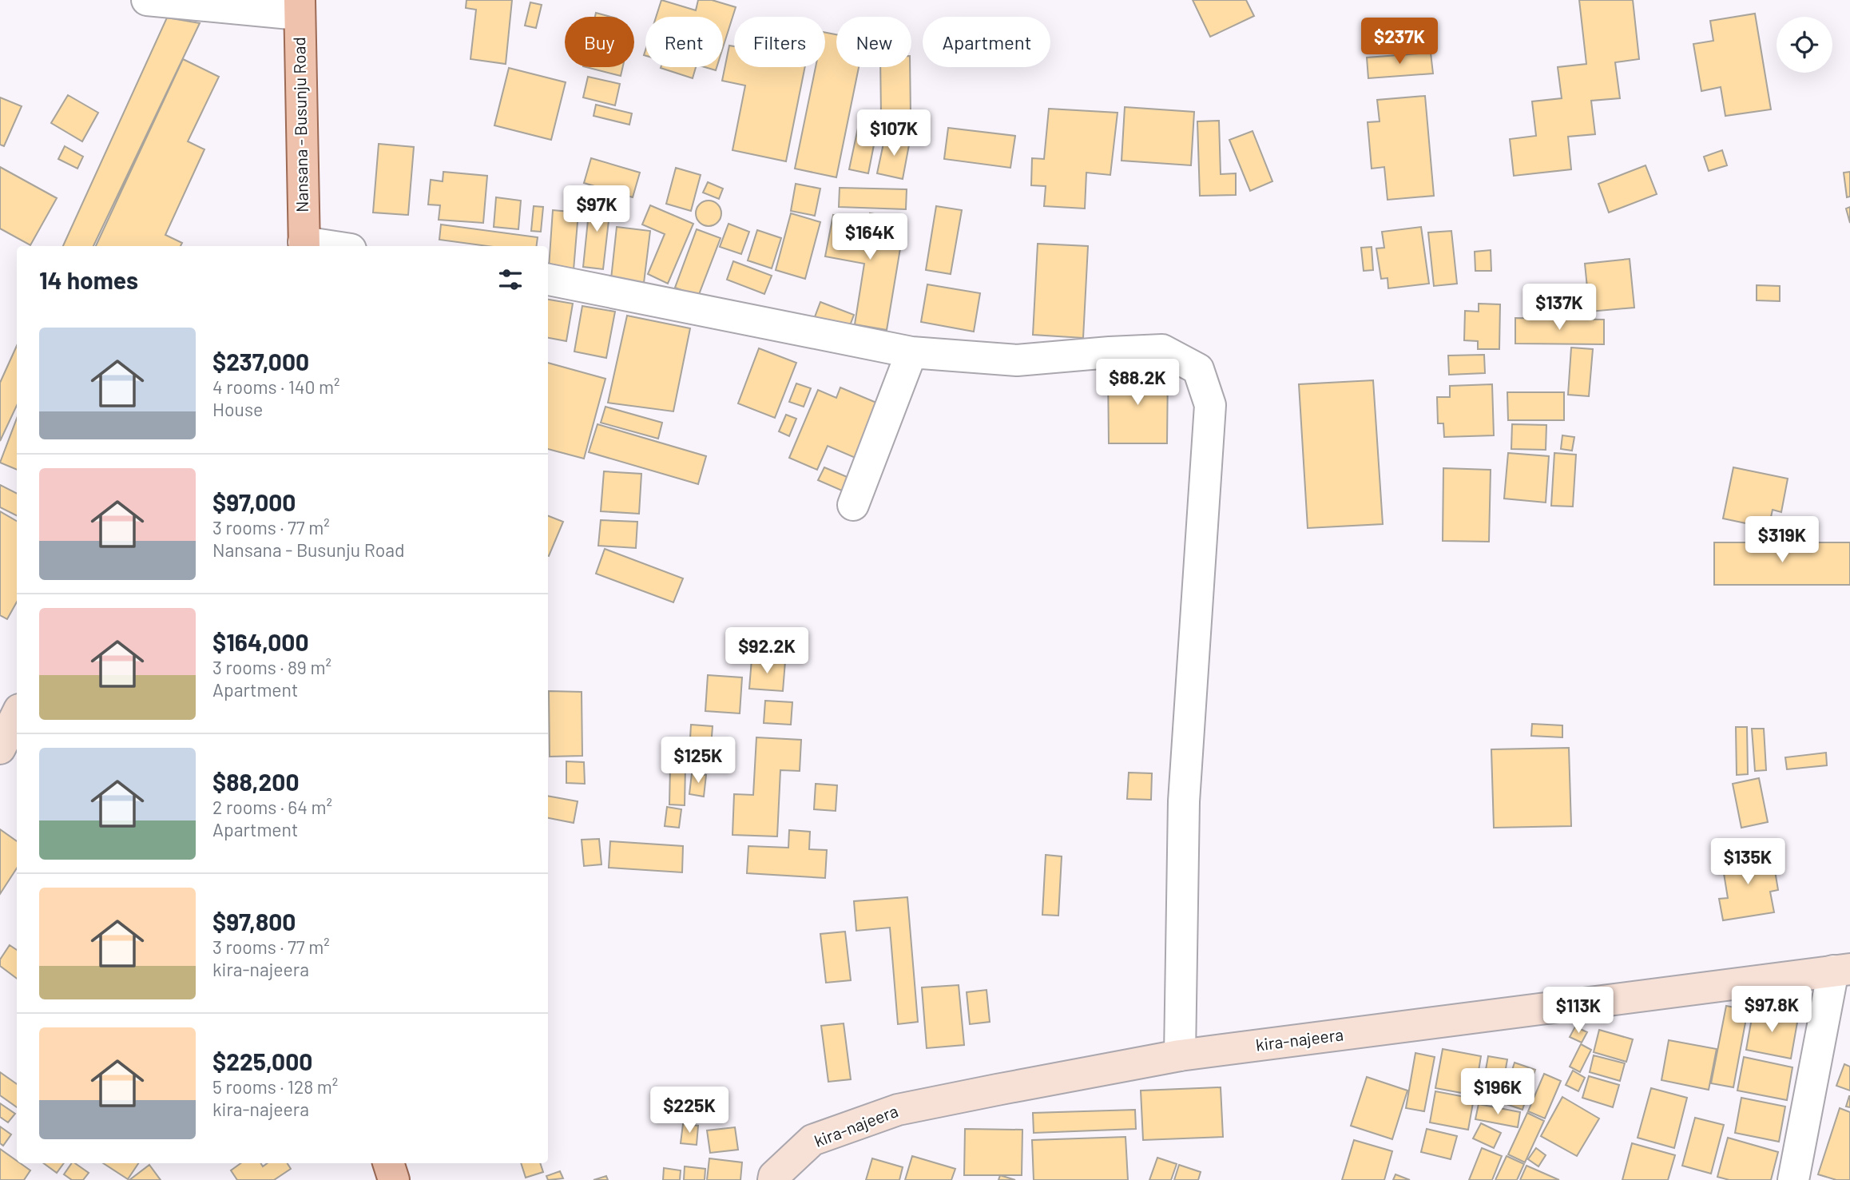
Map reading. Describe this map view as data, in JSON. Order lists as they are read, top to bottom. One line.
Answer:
{"streets":{"main road":["Nansana - Busunju Road"],"street":["kira-najeera"]},"page":{"chip":["Buy","Rent","Filters","New","Apartment"],"price":["$237K","$107K","$97K","$164K","$137K","$88.2K","$319K","$92.2K","$125K","$135K","$97.8K","$113K","$196K","$225K"],"heading":"14 homes","list":[{"name":"$237,000","note":"4 rooms · 140 m² · House"},{"name":"$97,000","note":"3 rooms · 77 m² · Nansana - Busunju Road"},{"name":"$164,000","note":"3 rooms · 89 m² · Apartment"},{"name":"$88,200","note":"2 rooms · 64 m² · Apartment"},{"name":"$97,800","note":"3 rooms · 77 m² · kira-najeera"},{"name":"$225,000","note":"5 rooms · 128 m² · kira-najeera"}]}}
